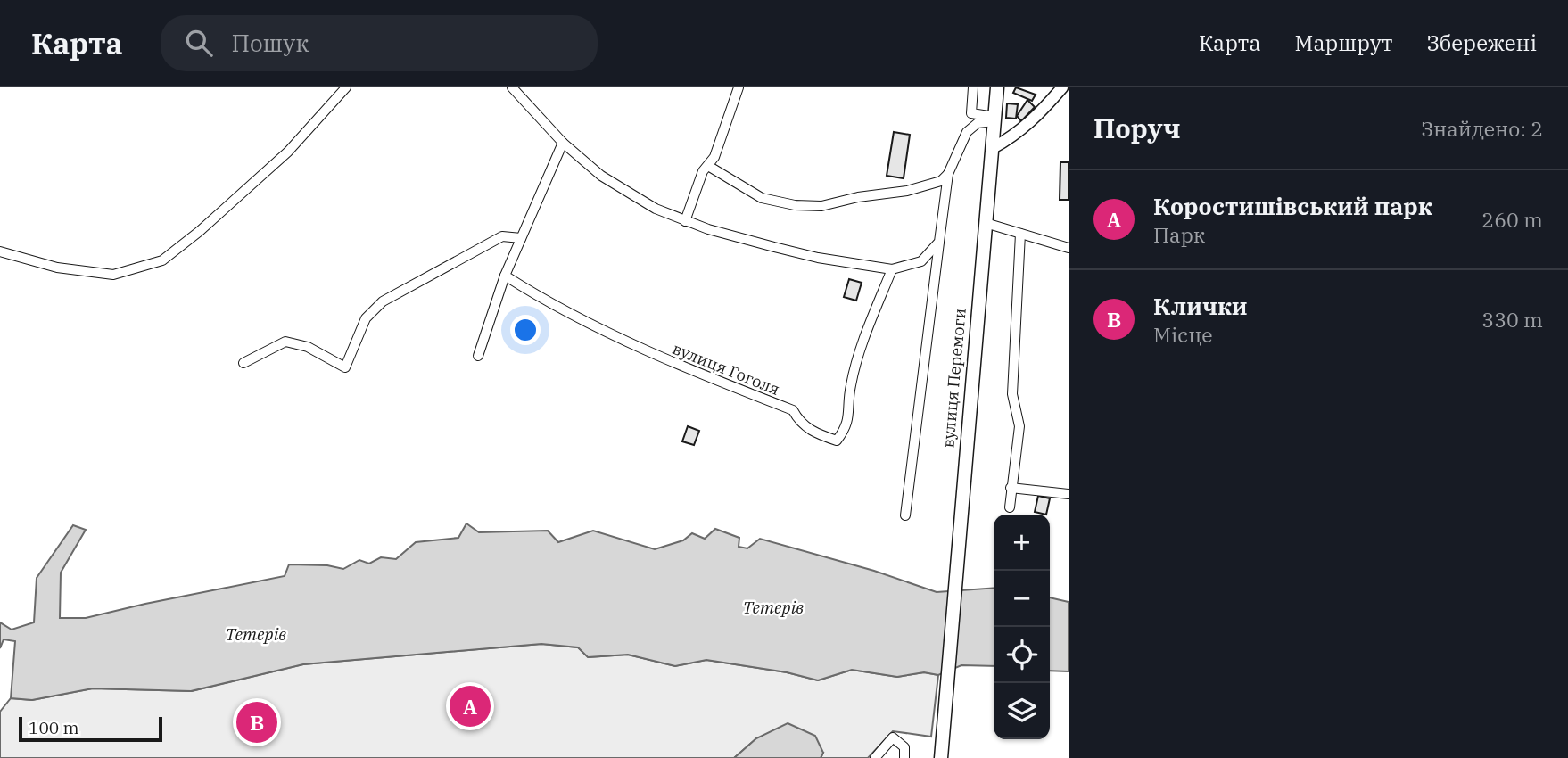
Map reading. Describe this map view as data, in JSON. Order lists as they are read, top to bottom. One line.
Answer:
{"streets":{"main road":["вулиця Перемоги"],"street":["вулиця Гоголя"]},"water":["Тетерів"],"scale_bar":"100 m","page":{"header":"Карта","search":"Пошук","nav":["Карта","Маршрут","Збережені"],"heading":["Поруч","Знайдено: 2"],"list":[{"mark":"A","name":"Коростишівський парк","note":"Парк","value":"260 m"},{"mark":"B","name":"Клички","note":"Місце","value":"330 m"}],"map_buttons":["+","−"],"pins":["A","B"],"scale":"100 m"}}
